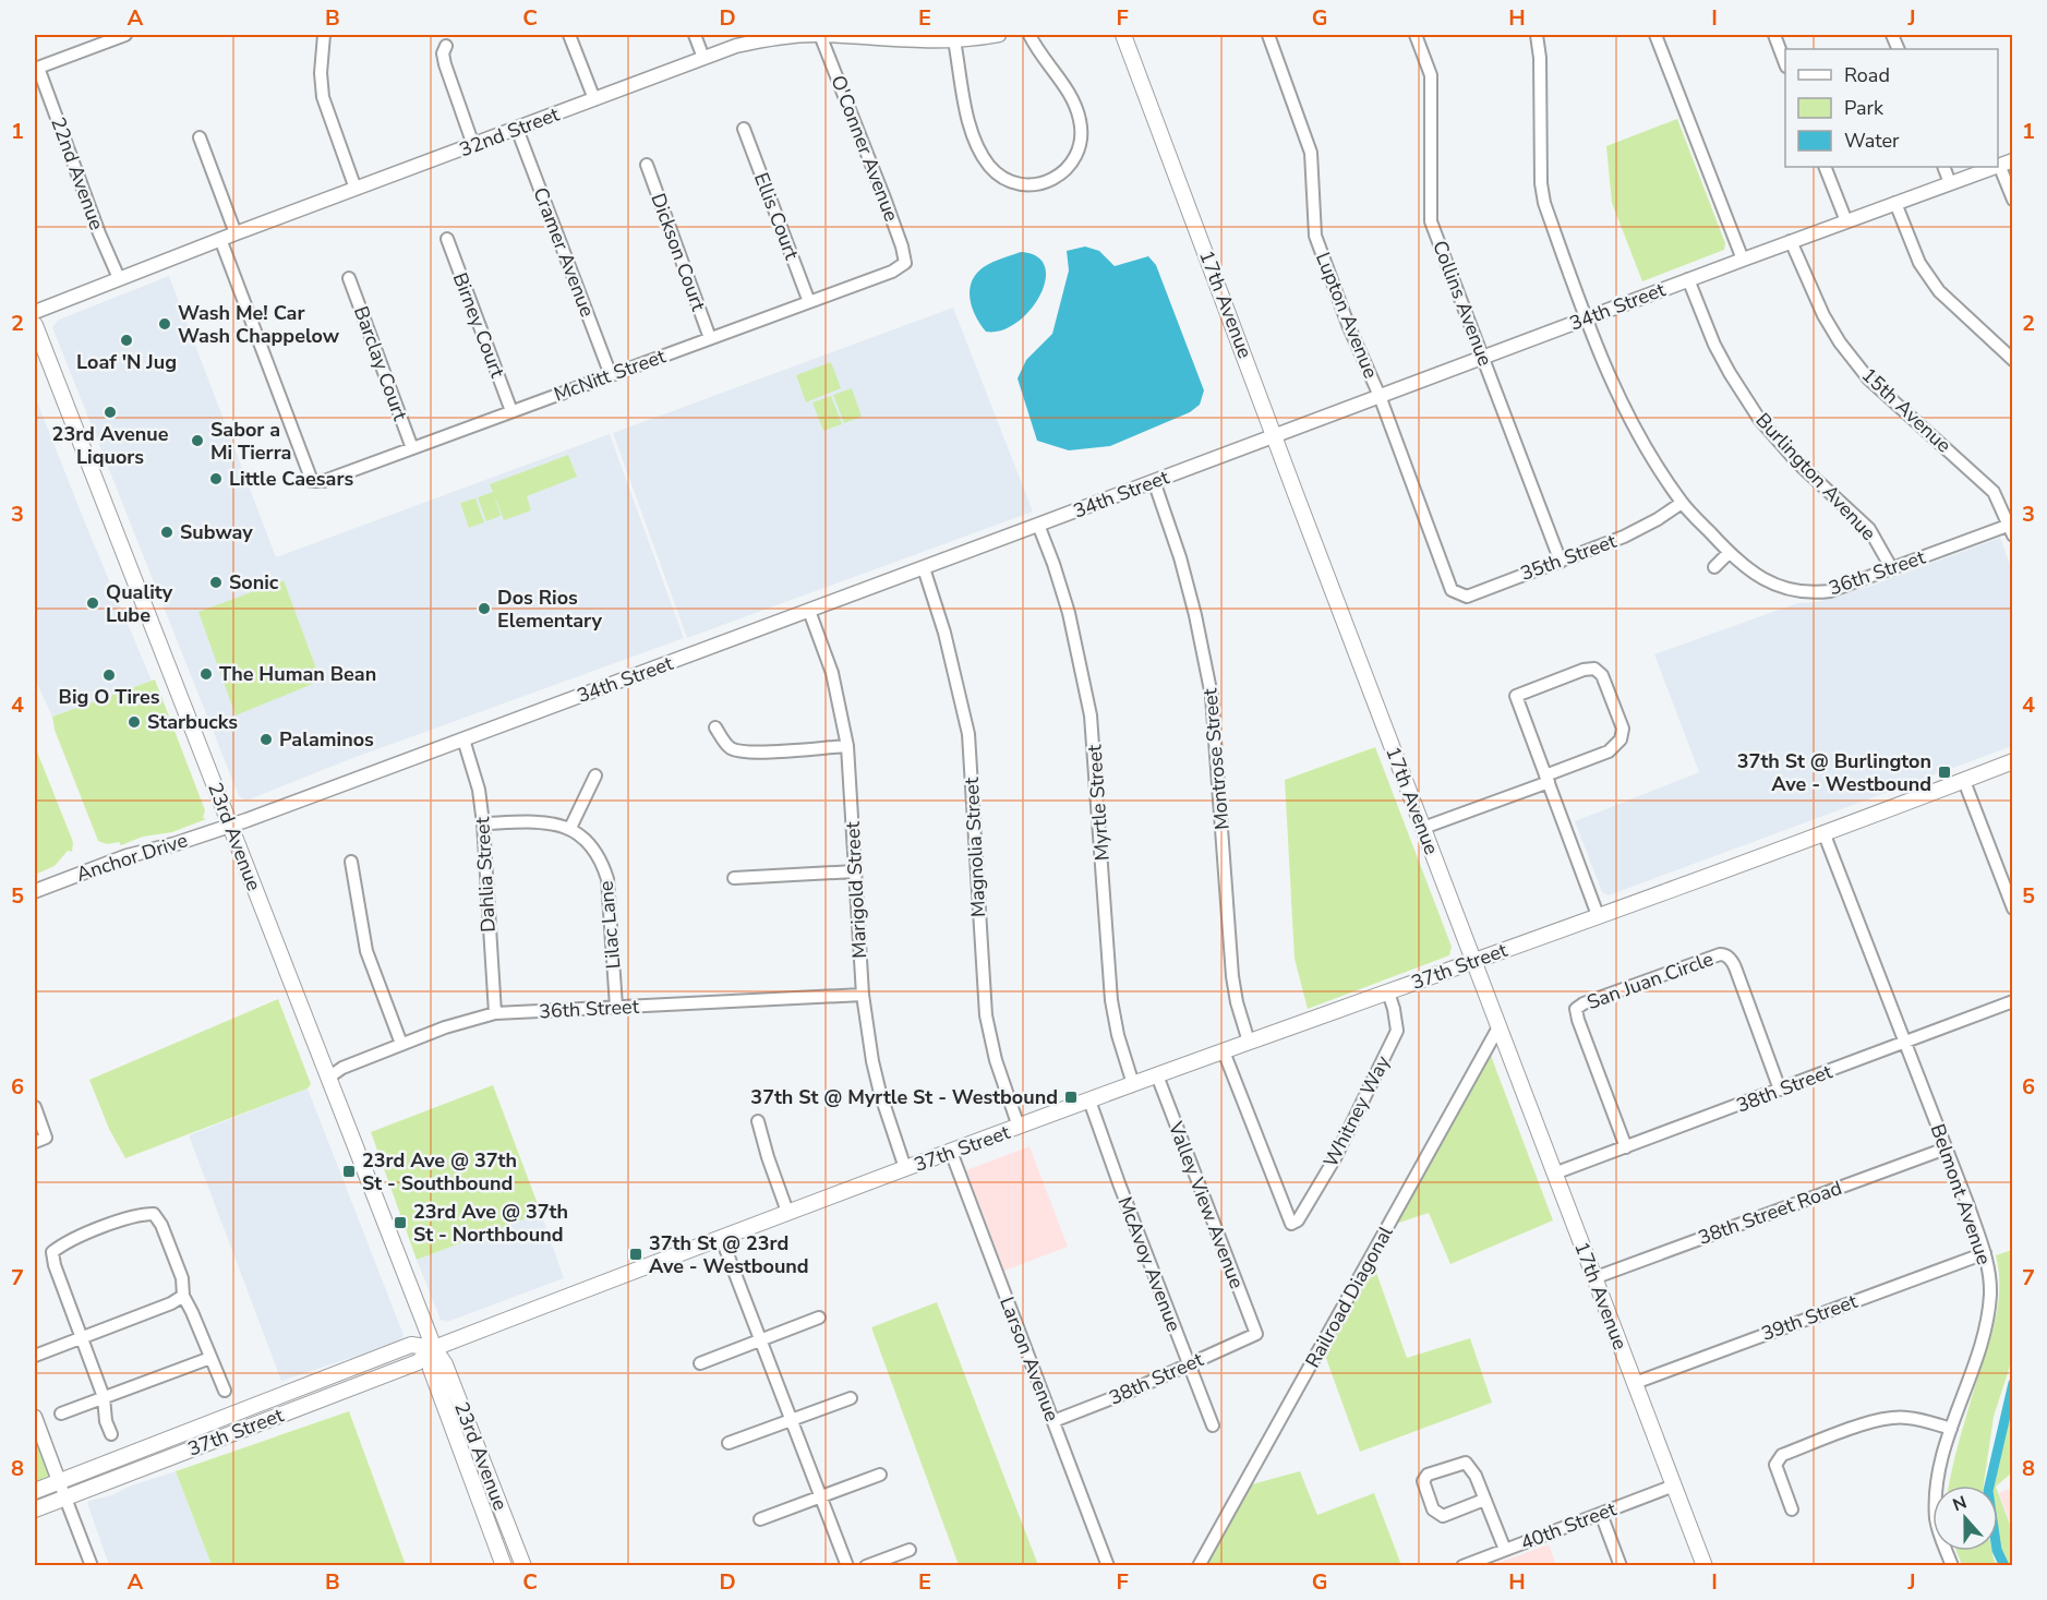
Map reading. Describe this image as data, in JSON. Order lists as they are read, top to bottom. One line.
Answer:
{"streets":{"main road":["17th Avenue","23rd Avenue","37th Street"],"street":["32nd Street","O'Conner Avenue","22nd Avenue","Ellis Court","Cramer Avenue","Dickson Court","Collins Avenue","34th Street","Lupton Avenue","Birney Court","Barclay Court","McNitt Street","15th Avenue","Burlington Avenue","35th Street","36th Street","Montrose Street","Myrtle Street","Magnolia Street","Anchor Drive","Dahlia Street","Marigold Street","Lilac Lane","San Juan Circle","38th Street","Whitney Way","Belmont Avenue","Valley View Avenue","38th Street Road","McAvoy Avenue","Railroad Diagonal","39th Street","Larson Avenue","40th Street"]},"crossings":[["32nd Street","O'Conner Avenue"],["32nd Street","22nd Avenue"],["32nd Street","Cramer Avenue"],["32nd Street","McNitt Street"],["O'Conner Avenue","McNitt Street"],["Ellis Court","McNitt Street"],["Cramer Avenue","McNitt Street"],["Dickson Court","McNitt Street"],["Collins Avenue","34th Street"],["Collins Avenue","35th Street"],["17th Avenue","34th Street"],["17th Avenue","37th Street"],["17th Avenue","38th Street"],["17th Avenue","38th Street Road"],["17th Avenue","Railroad Diagonal"],["17th Avenue","39th Street"],["17th Avenue","40th Street"],["34th Street","Lupton Avenue"],["34th Street","15th Avenue"],["34th Street","Burlington Avenue"],["34th Street","Montrose Street"],["34th Street","Myrtle Street"],["34th Street","23rd Avenue"],["34th Street","Magnolia Street"],["34th Street","Anchor Drive"],["34th Street","Dahlia Street"],["34th Street","Marigold Street"],["Lupton Avenue","35th Street"],["Birney Court","McNitt Street"],["Barclay Court","McNitt Street"],["15th Avenue","36th Street"],["Burlington Avenue","36th Street"],["36th Street","23rd Avenue"],["36th Street","Dahlia Street"],["36th Street","Marigold Street"],["36th Street","Lilac Lane"],["Montrose Street","37th Street"],["Myrtle Street","37th Street"],["23rd Avenue","Anchor Drive"],["23rd Avenue","37th Street"],["Magnolia Street","37th Street"],["Marigold Street","37th Street"],["37th Street","Whitney Way"],["37th Street","Belmont Avenue"],["37th Street","Valley View Avenue"],["37th Street","McAvoy Avenue"],["37th Street","Larson Avenue"],["San Juan Circle","38th Street"],["38th Street","Belmont Avenue"],["38th Street","Valley View Avenue"],["38th Street","McAvoy Avenue"],["38th Street","Larson Avenue"],["Belmont Avenue","38th Street Road"],["Belmont Avenue","39th Street"]],"places":{"other":["Wash Me! Car Wash Chappelow","Loaf 'N Jug","23rd Avenue Liquors","Sabor a Mi Tierra","Little Caesars","Subway","Sonic","Quality Lube","Dos Rios Elementary","The Human Bean","Big O Tires","Starbucks","Palaminos"],"transit":["37th St @ Burlington Ave - Westbound","37th St @ Myrtle St - Westbound","23rd Ave @ 37th St - Southbound","23rd Ave @ 37th St - Northbound","37th St @ 23rd Ave - Westbound"]},"legend":["Road","Park","Water"],"north":"top","grid":{"columns":["A","B","C","D","E","F","G","H","I","J"],"rows":["1","2","3","4","5","6","7","8"]}}
